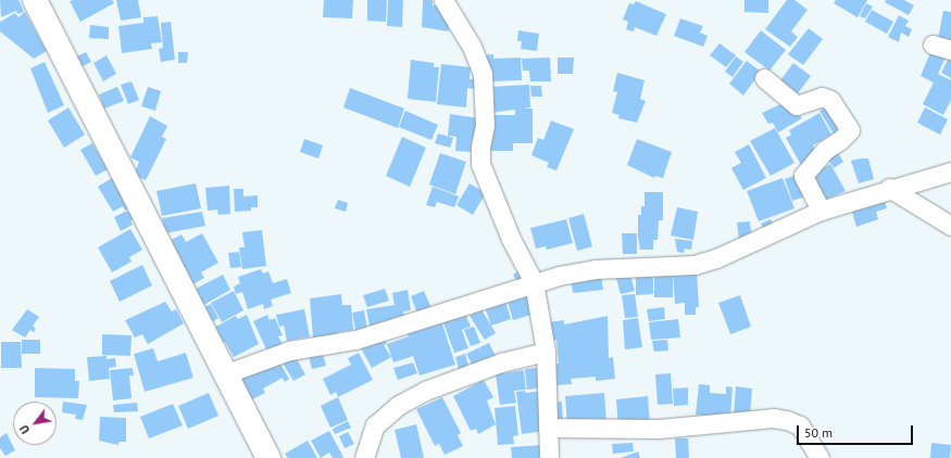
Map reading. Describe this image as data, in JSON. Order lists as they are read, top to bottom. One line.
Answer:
{"scale_bar":"50 m","north":"bottom left"}
